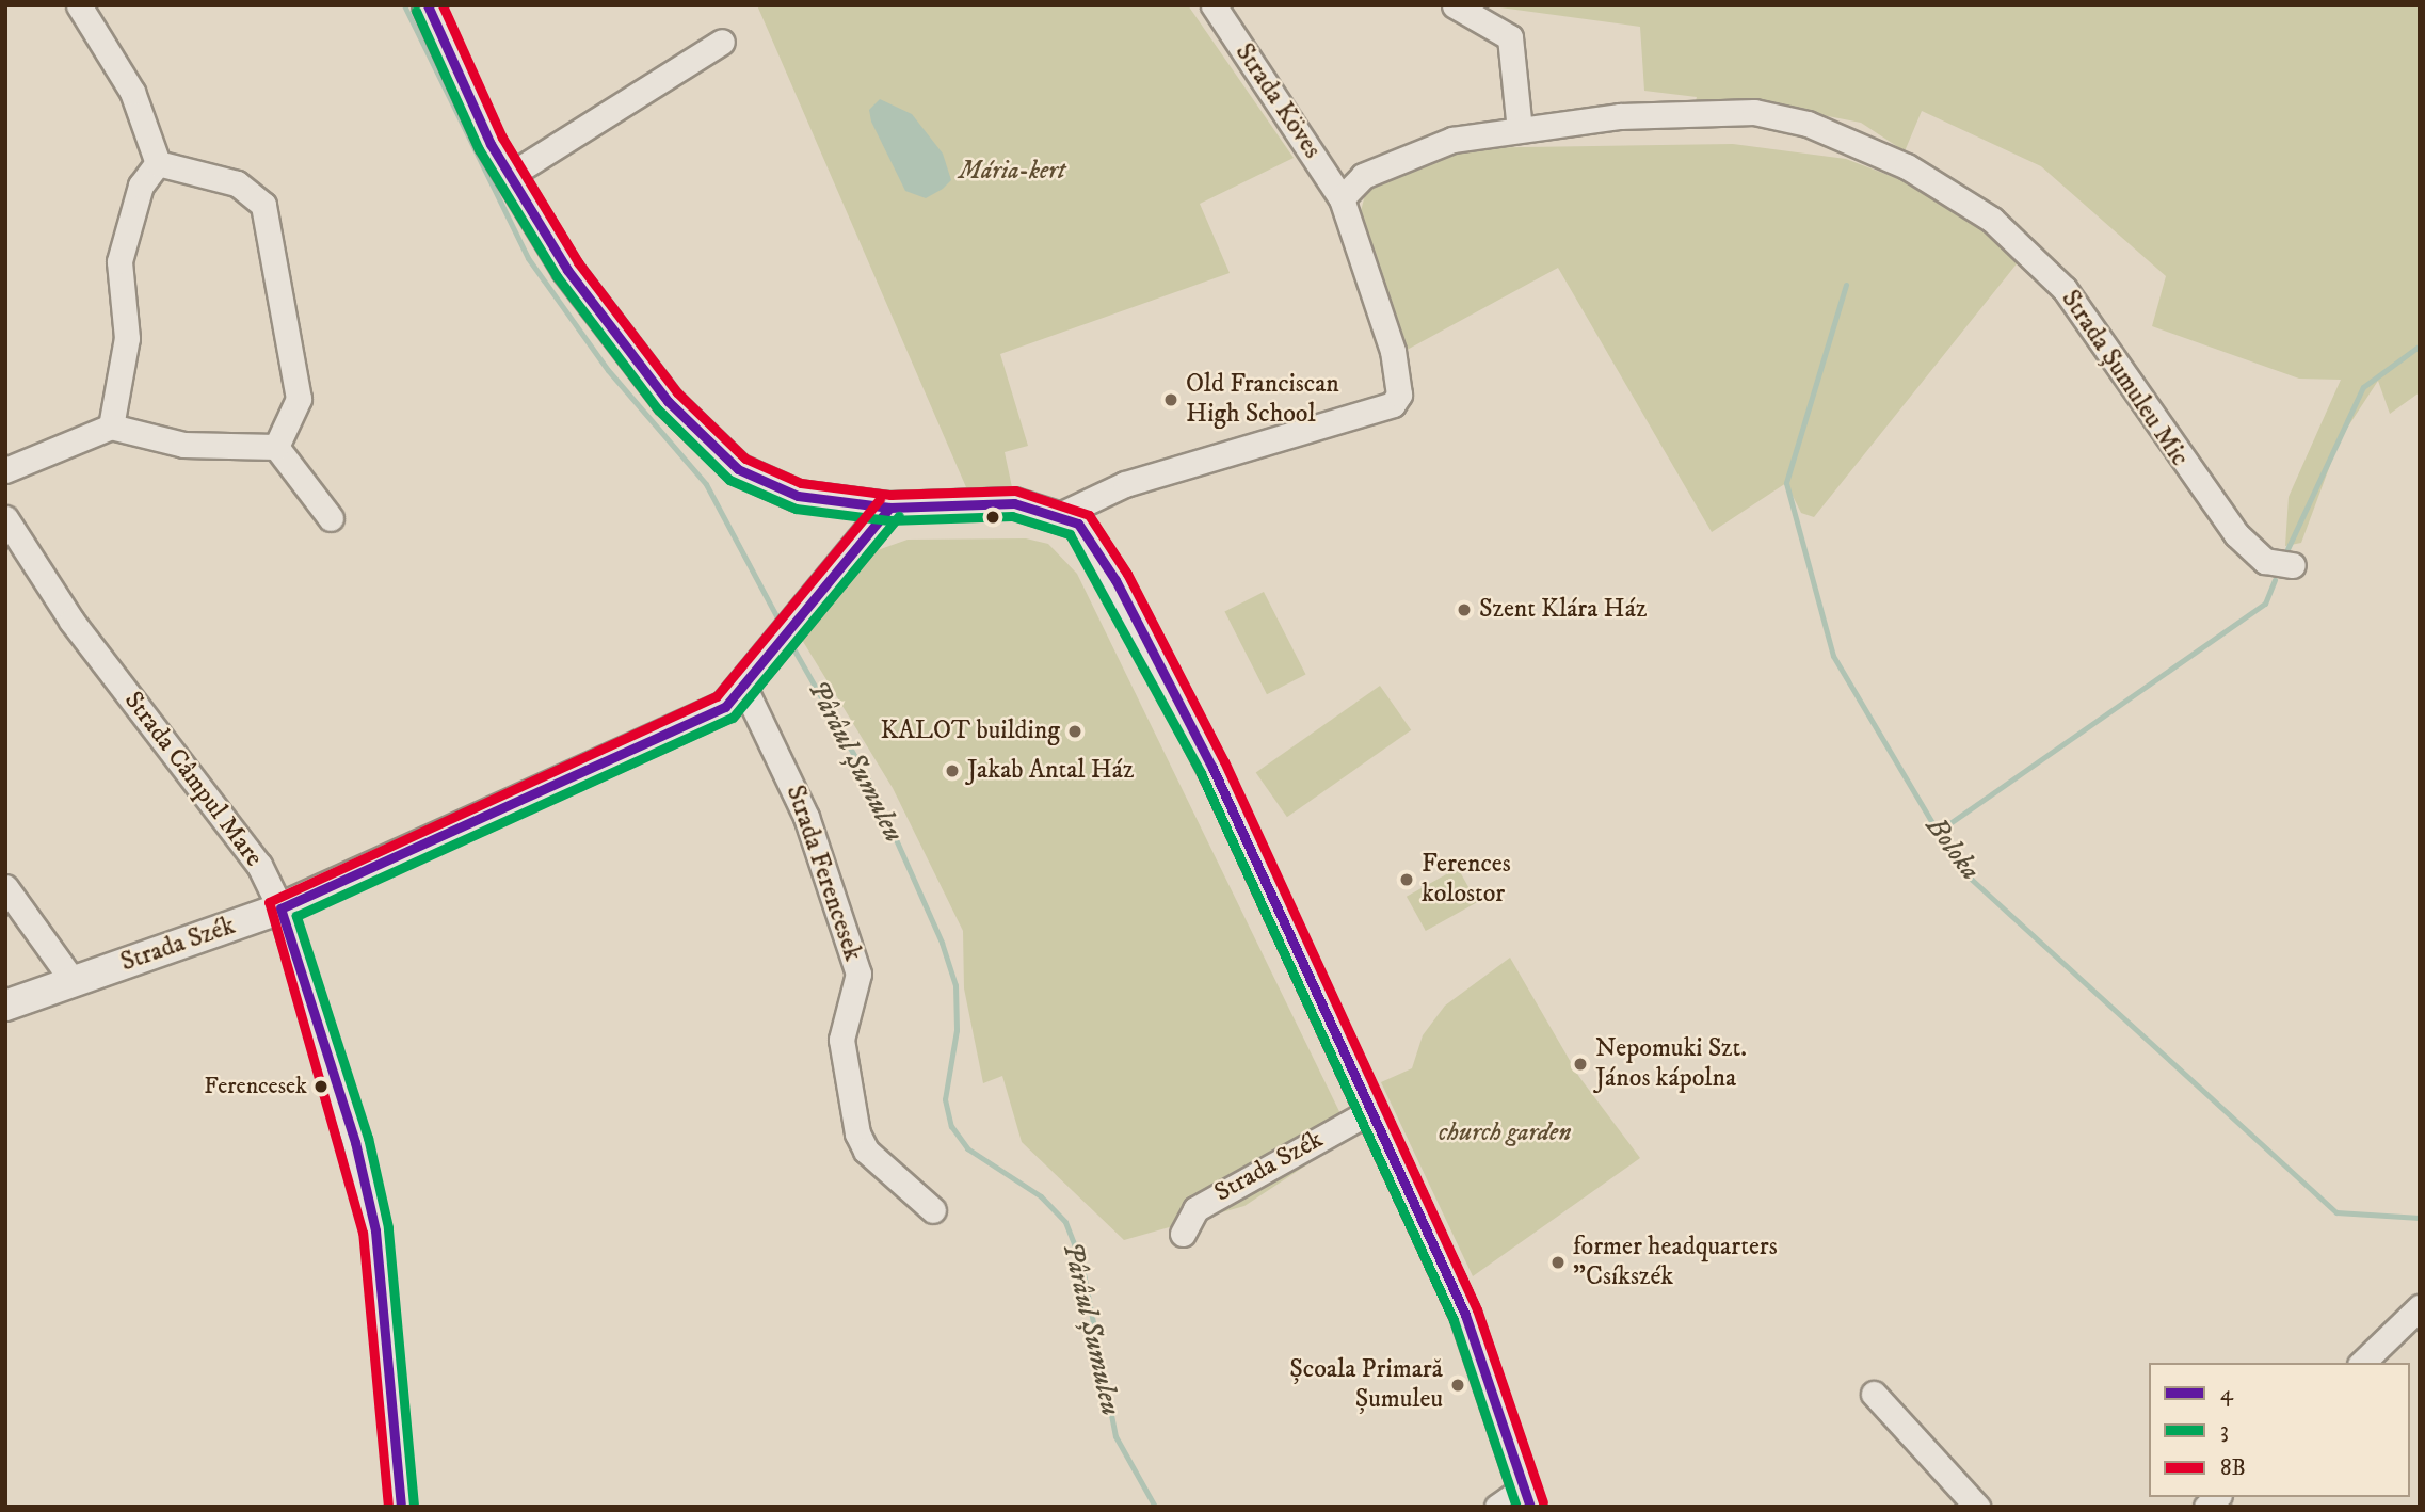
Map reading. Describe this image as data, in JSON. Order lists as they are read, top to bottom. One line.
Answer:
{"streets":{"street":["Strada Köves","Strada Șumuleu Mic","Strada Câmpul Mare","Strada Ferencesek","Strada Szék"]},"crossings":[["Strada Köves","Strada Șumuleu Mic"],["Strada Câmpul Mare","Strada Szék"],["Strada Ferencesek","Strada Szék"]],"water":["Pârâul Șumuleu","Boloka"],"parks":["Mária-kert","church garden"],"places":["Old Franciscan High School","Szent Klára Ház","KALOT building","Jakab Antal Ház","Ferences kolostor","Nepomuki Szt. János kápolna","Ferencesek","former headquarters \"Csíkszék","Școala Primară Șumuleu"],"lines":["transit line 4","transit line 8B","transit line 3"],"legend":["4","3","8B"]}
